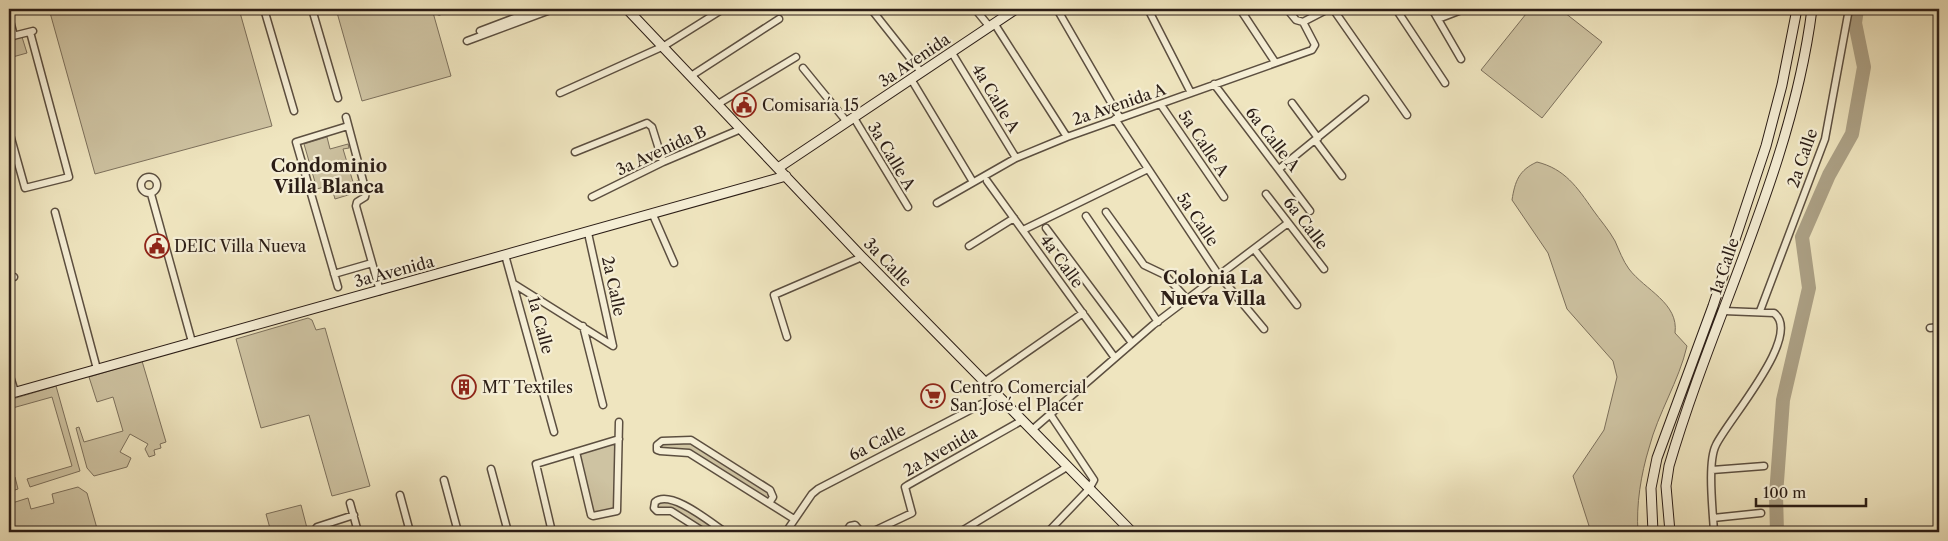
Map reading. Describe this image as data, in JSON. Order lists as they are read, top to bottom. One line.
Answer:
{"streets":{"main road":["3a Avenida","3a Calle","1a Calle"],"street":["4a Calle A","2a Avenida A","6a Calle A","5a Calle A","3a Avenida B","3a Calle A","2a Calle","5a Calle","6a Calle","4a Calle","2a Avenida"]},"crossings":[["3a Avenida","4a Calle A"],["3a Avenida","3a Calle A"],["3a Avenida","2a Calle"],["3a Avenida","3a Calle"],["3a Avenida","1a Calle"],["4a Calle A","2a Avenida A"],["2a Avenida A","6a Calle A"],["2a Avenida A","5a Calle A"],["2a Avenida A","5a Calle"],["3a Avenida B","3a Calle"],["6a Calle","3a Calle"],["3a Calle","2a Avenida"]],"districts":["Condominio Villa Blanca","Colonia La Nueva Villa"],"places":{"public building":["Comisaría 15","DEIC Villa Nueva"],"building":["MT Textiles"],"supermarket":["Centro Comercial San José el Placer"]},"scale_bar":"100 m"}
